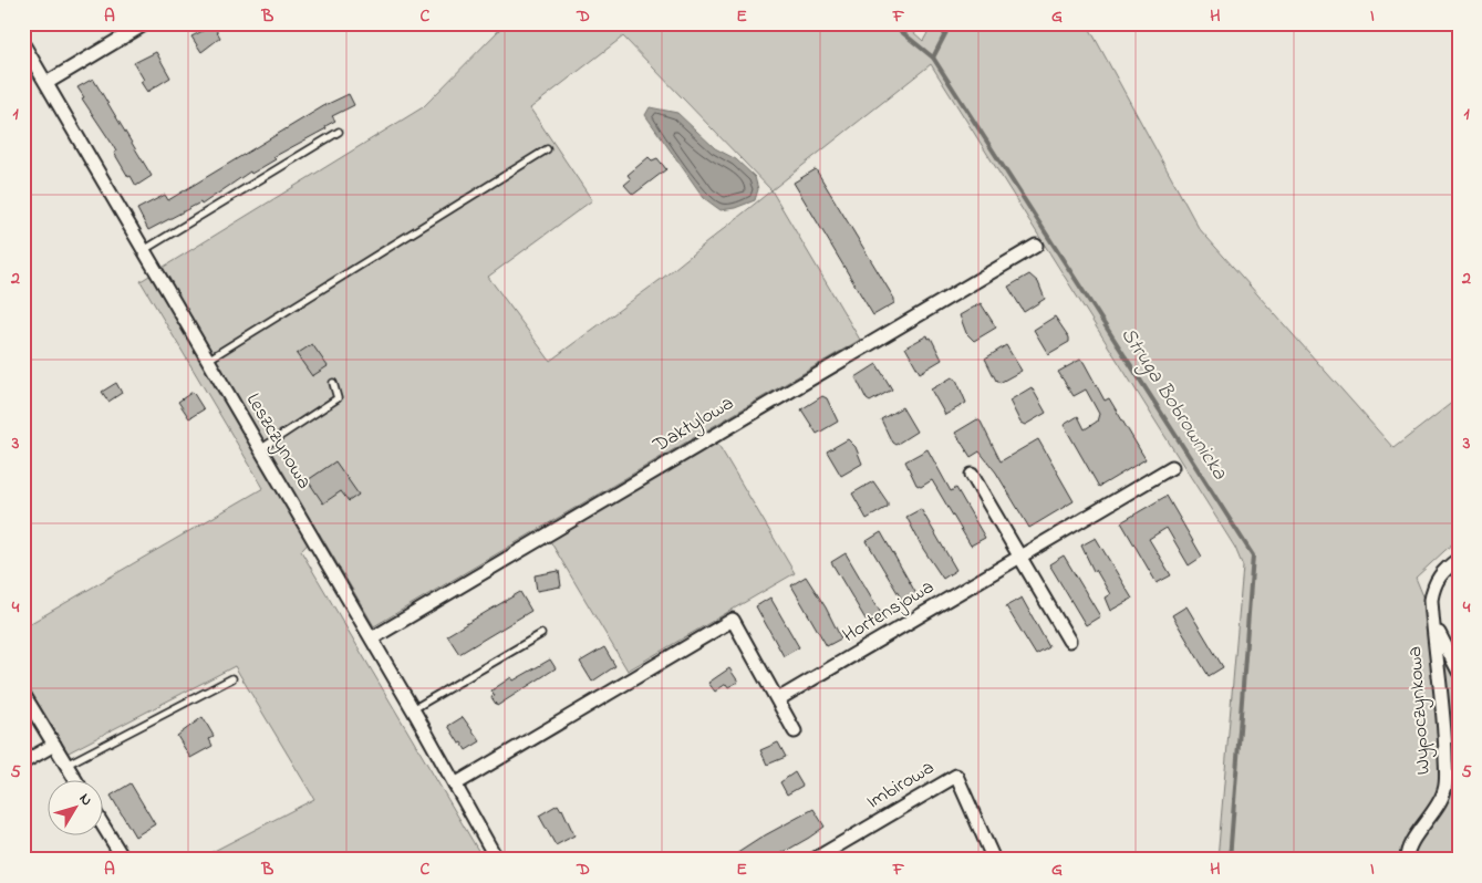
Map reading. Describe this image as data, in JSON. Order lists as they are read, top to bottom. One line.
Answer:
{"streets":{"street":["Daktylowa","Leszczynowa","Hortensjowa","Wypoczynkowa","Imbirowa"]},"crossings":[["Daktylowa","Leszczynowa"]],"water":["Struga Bobrownicka"],"north":"top right","grid":{"columns":["A","B","C","D","E","F","G","H","I"],"rows":["1","2","3","4","5"]}}
